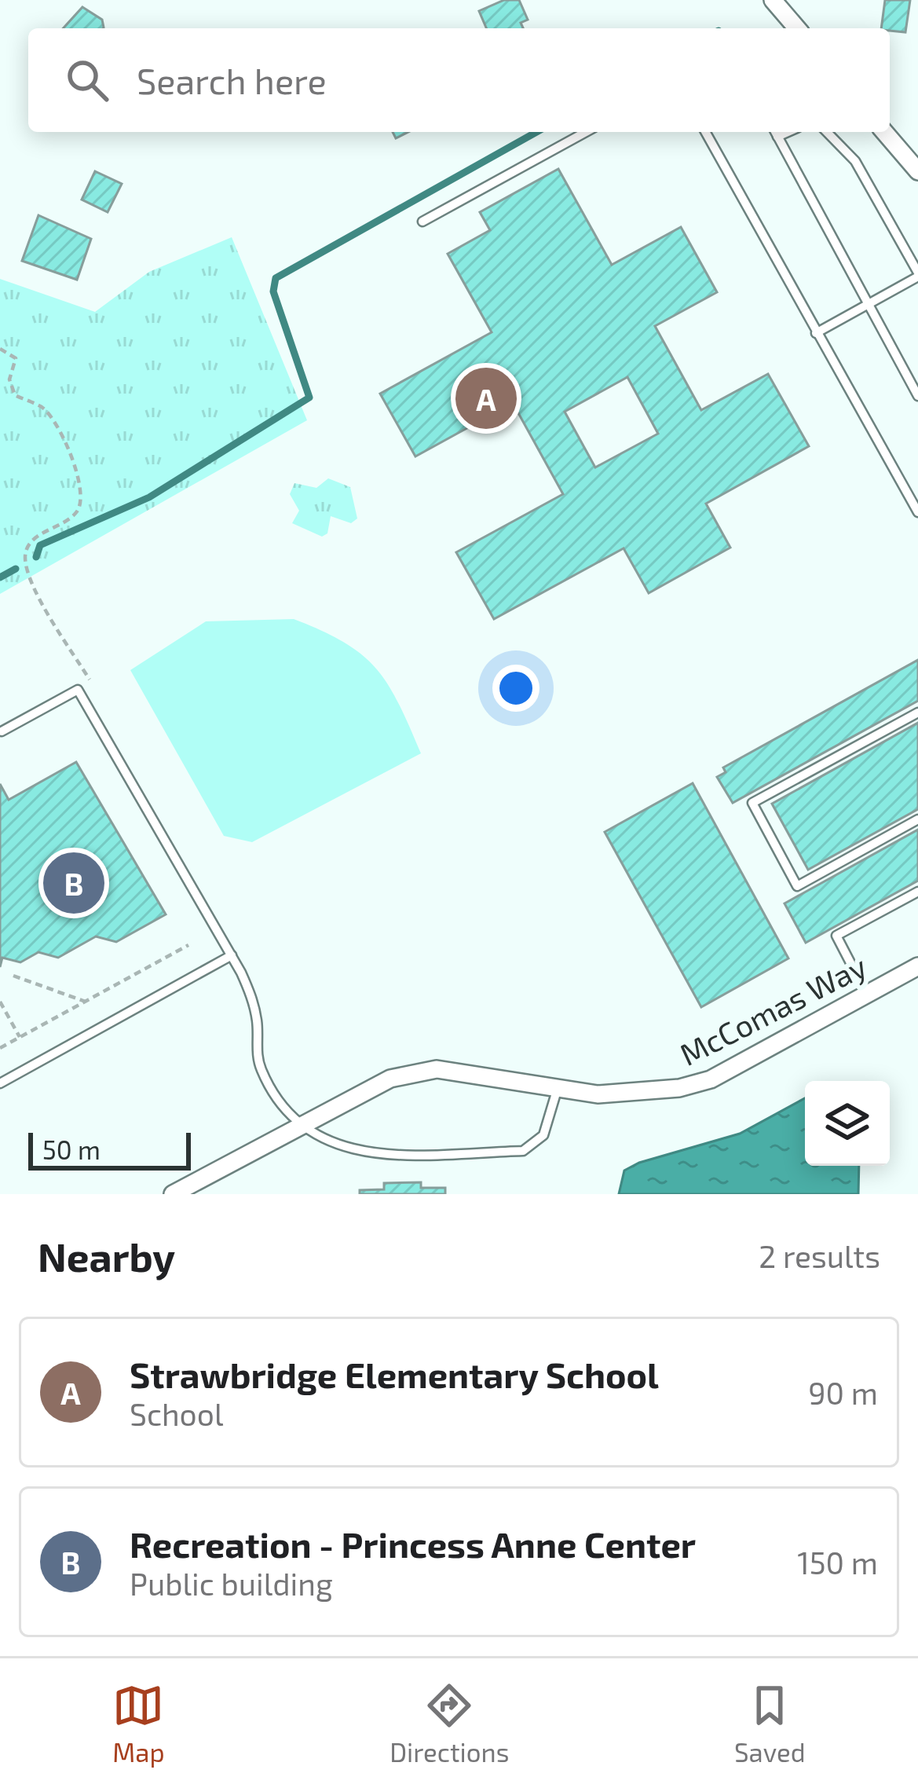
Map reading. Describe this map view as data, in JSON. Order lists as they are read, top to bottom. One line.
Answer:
{"streets":{"street":["McComas Way"]},"scale_bar":"50 m","page":{"search":"Search here","pins":["A","B"],"scale":"50 m","heading":["Nearby","2 results"],"list":[{"mark":"A","name":"Strawbridge Elementary School","note":"School","value":"90 m"},{"mark":"B","name":"Recreation - Princess Anne Center","note":"Public building","value":"150 m"}],"nav":["Map","Directions","Saved"]}}
